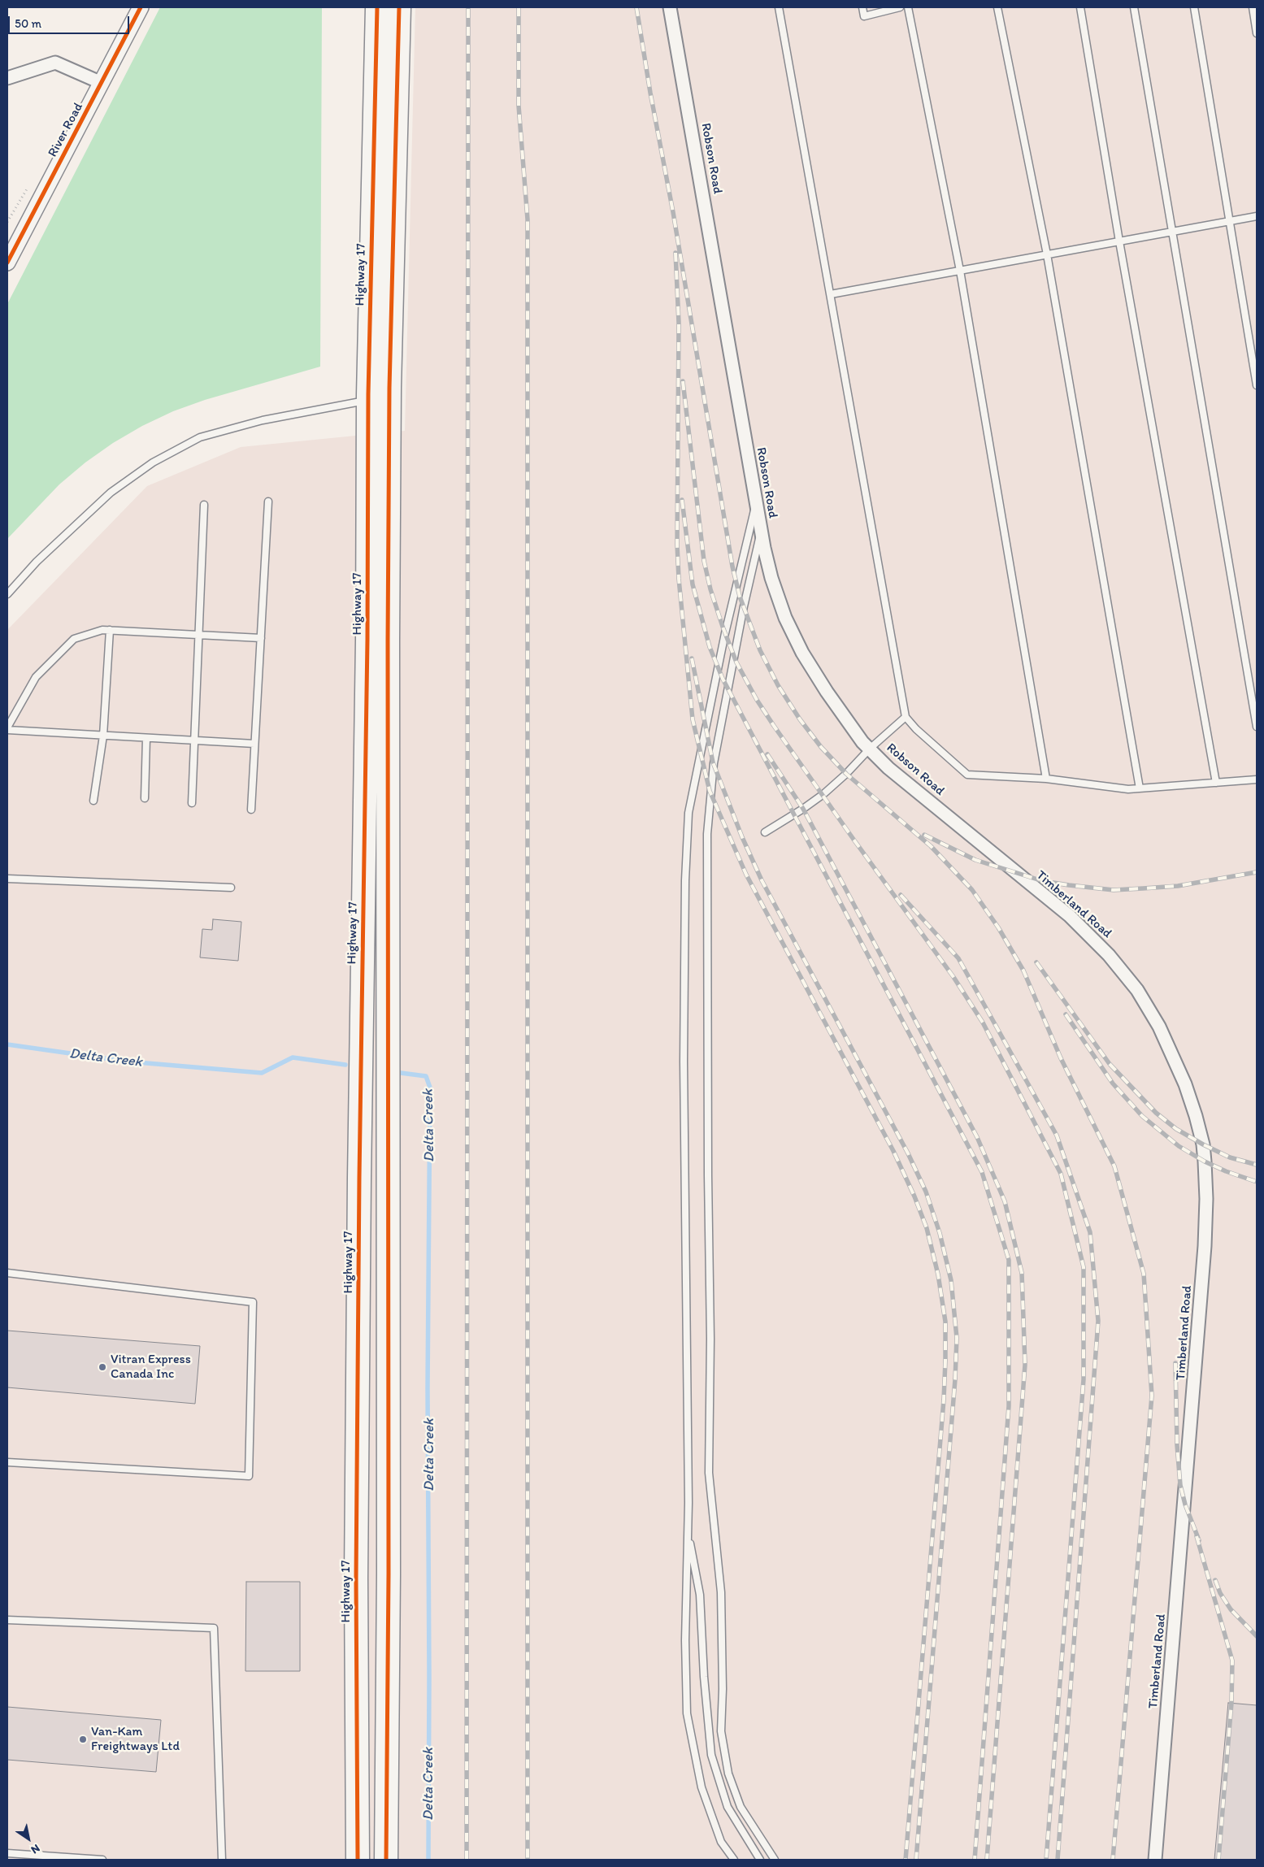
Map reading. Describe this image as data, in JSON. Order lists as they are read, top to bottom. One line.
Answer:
{"streets":{"highway":["Highway 17"],"street":["River Road","Robson Road","Timberland Road"]},"crossings":[["Robson Road","Timberland Road"]],"water":["Delta Creek"],"places":["Vitran Express Canada Inc","Van-Kam Freightways Ltd"],"scale_bar":"50 m","north":"bottom right"}
